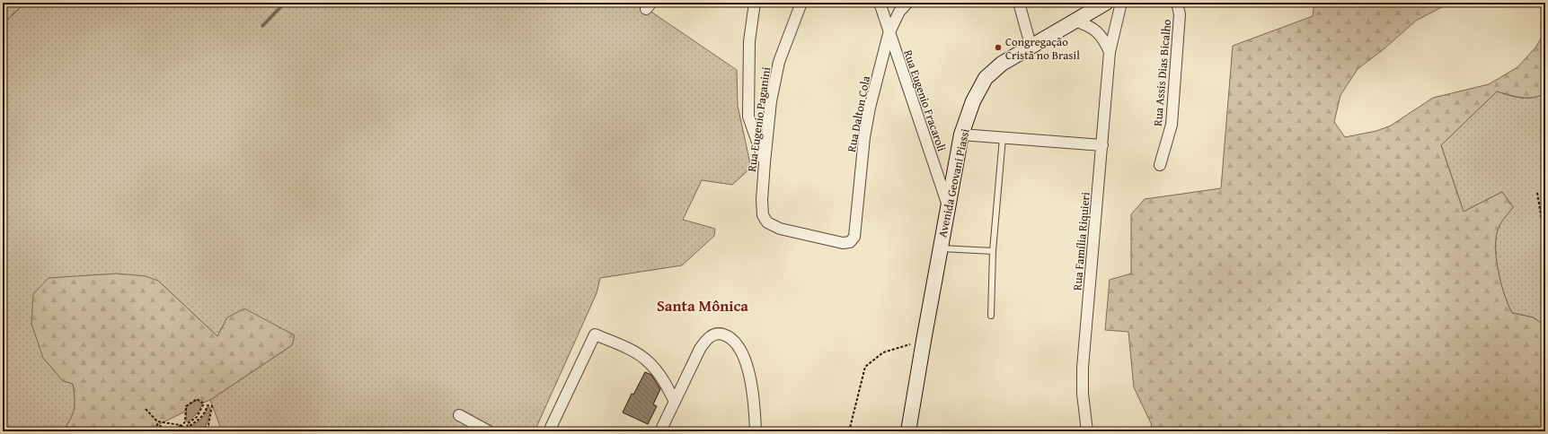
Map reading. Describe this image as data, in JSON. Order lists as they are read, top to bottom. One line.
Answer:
{"streets":{"main road":["Avenida Geovani Piassi"],"street":["Rua Assis Dias Bicalho","Rua Eugenio Fracaroli","Rua Dalton Cola","Rua Eugenio Paganini","Rua Família Riquieri"]},"crossings":[["Rua Eugenio Fracaroli","Rua Dalton Cola"],["Rua Eugenio Fracaroli","Avenida Geovani Piassi"],["Rua Dalton Cola","Rua Eugenio Paganini"]],"districts":["Santa Mônica"],"places":["Congregação Cristã no Brasil"]}
